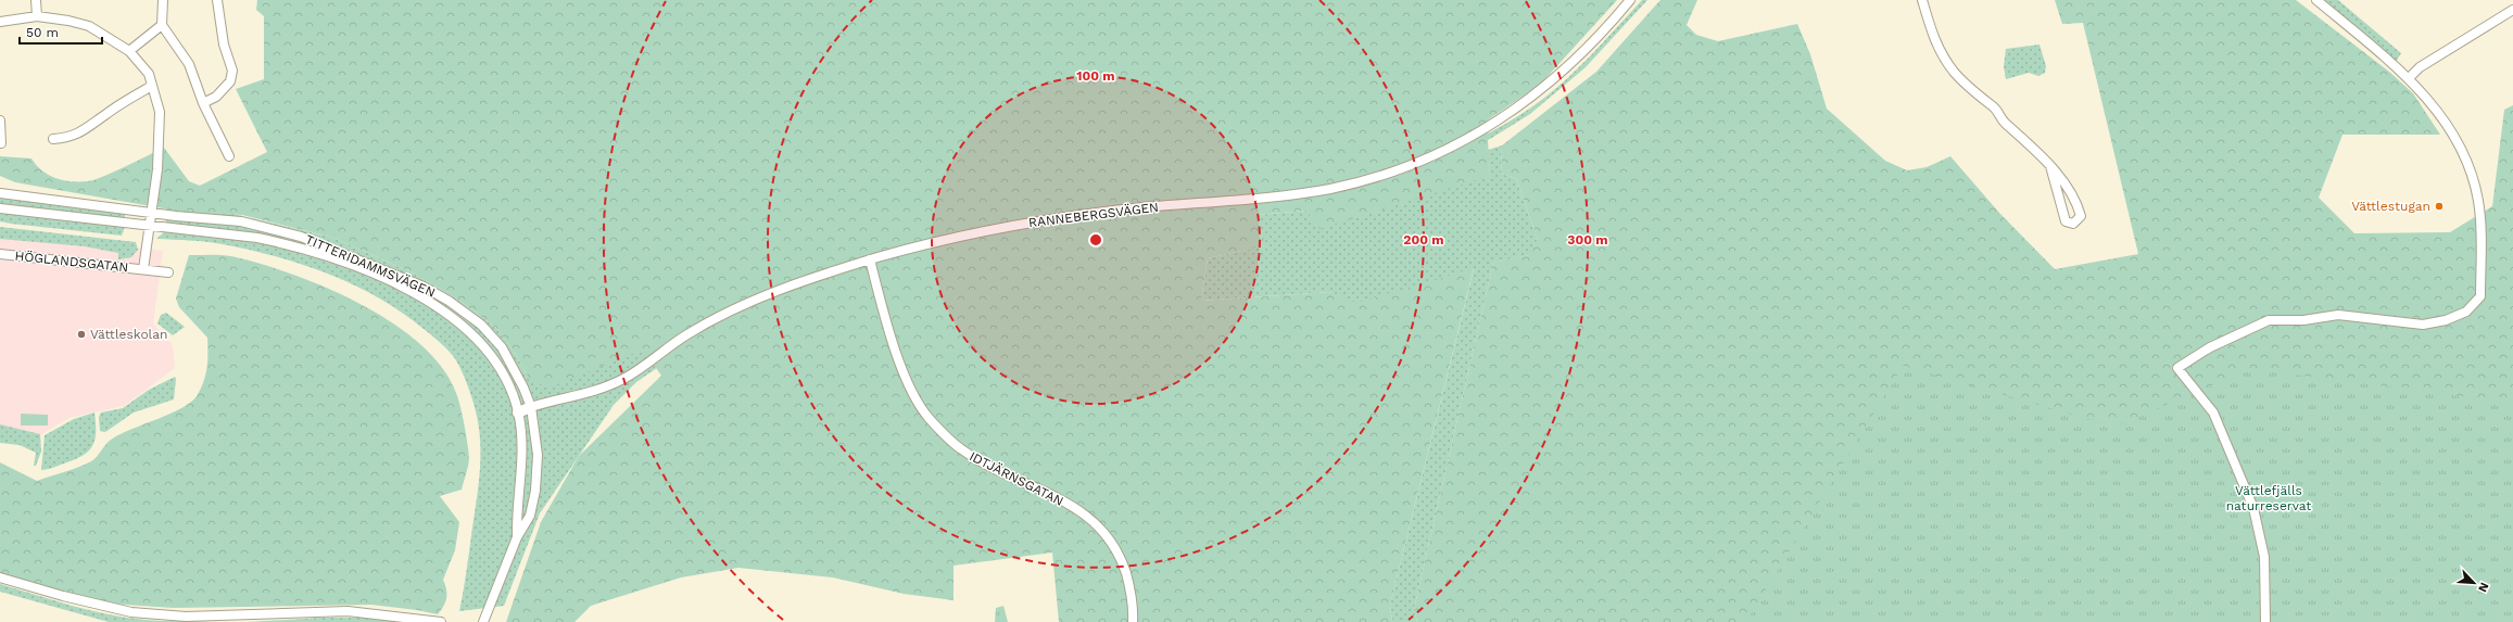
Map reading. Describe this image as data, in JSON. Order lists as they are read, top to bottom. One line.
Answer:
{"streets":{"street":["RANNEBERGSVÄGEN","HÖGLANDSGATAN","TITTERIDAMMSVÄGEN","IDTJÄRNSGATAN"]},"crossings":[["RANNEBERGSVÄGEN","TITTERIDAMMSVÄGEN"],["RANNEBERGSVÄGEN","IDTJÄRNSGATAN"],["HÖGLANDSGATAN","TITTERIDAMMSVÄGEN"]],"parks":["Vättlefjälls naturreservat"],"places":["Vättlestugan","Vättleskolan"],"scale_bar":"50 m","north":"bottom right","rings":["100 m","200 m","300 m"]}
